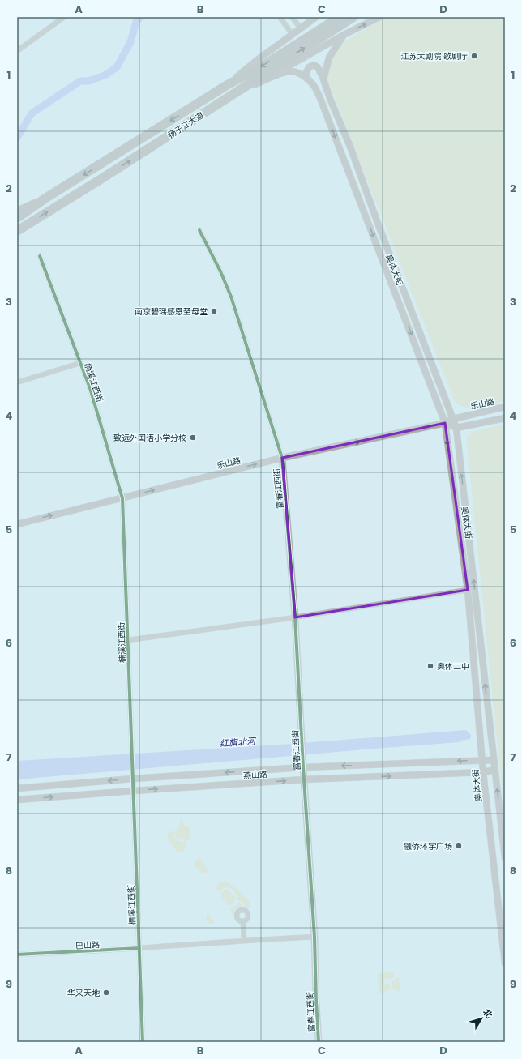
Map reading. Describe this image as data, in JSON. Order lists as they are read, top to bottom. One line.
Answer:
{"streets":{"highway":["扬子江大道"],"main road":["奥体大街","乐山路","富春江西街","燕山路"],"street":["楠溪江西街","巴山路"]},"crossings":[["奥体大街","乐山路"],["奥体大街","燕山路"],["楠溪江西街","乐山路"],["楠溪江西街","燕山路"],["楠溪江西街","巴山路"],["乐山路","富春江西街"],["富春江西街","燕山路"],["富春江西街","巴山路"]],"one_way":["乐山路"],"water":["红旗北河"],"places":["江苏大剧院 歌剧厅","南京碧瑶感恩圣母堂","致远外国语小学分校","奥体二中","融侨环宇广场","华采天地"],"north":"top right","grid":{"columns":["A","B","C","D"],"rows":["1","2","3","4","5","6","7","8","9"]}}
